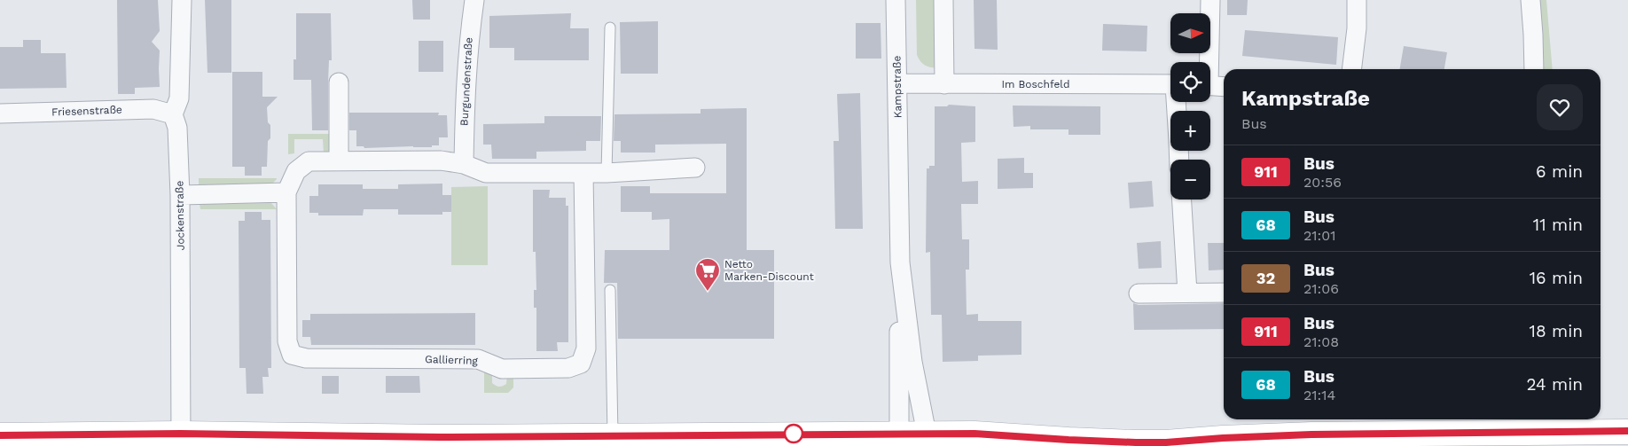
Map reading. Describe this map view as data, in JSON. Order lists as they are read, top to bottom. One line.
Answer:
{"streets":{"street":["Burgundenstraße","Im Boschfeld","Kampstraße","Friesenstraße","Jockenstraße","Gallierring"]},"crossings":[["Burgundenstraße","Gallierring"],["Im Boschfeld","Kampstraße"],["Friesenstraße","Jockenstraße"]],"places":{"supermarket":["Netto Marken-Discount"]},"lines":["bus line 911"],"north":"right","page":{"map_buttons":["+","−"],"heading":["Kampstraße","Bus"],"list":[{"mark":"911","name":"Bus","note":"20:56","value":"6 min"},{"mark":"68","name":"Bus","note":"21:01","value":"11 min"},{"mark":"32","name":"Bus","note":"21:06","value":"16 min"},{"mark":"911","name":"Bus","note":"21:08","value":"18 min"},{"mark":"68","name":"Bus","note":"21:14","value":"24 min"}]}}
